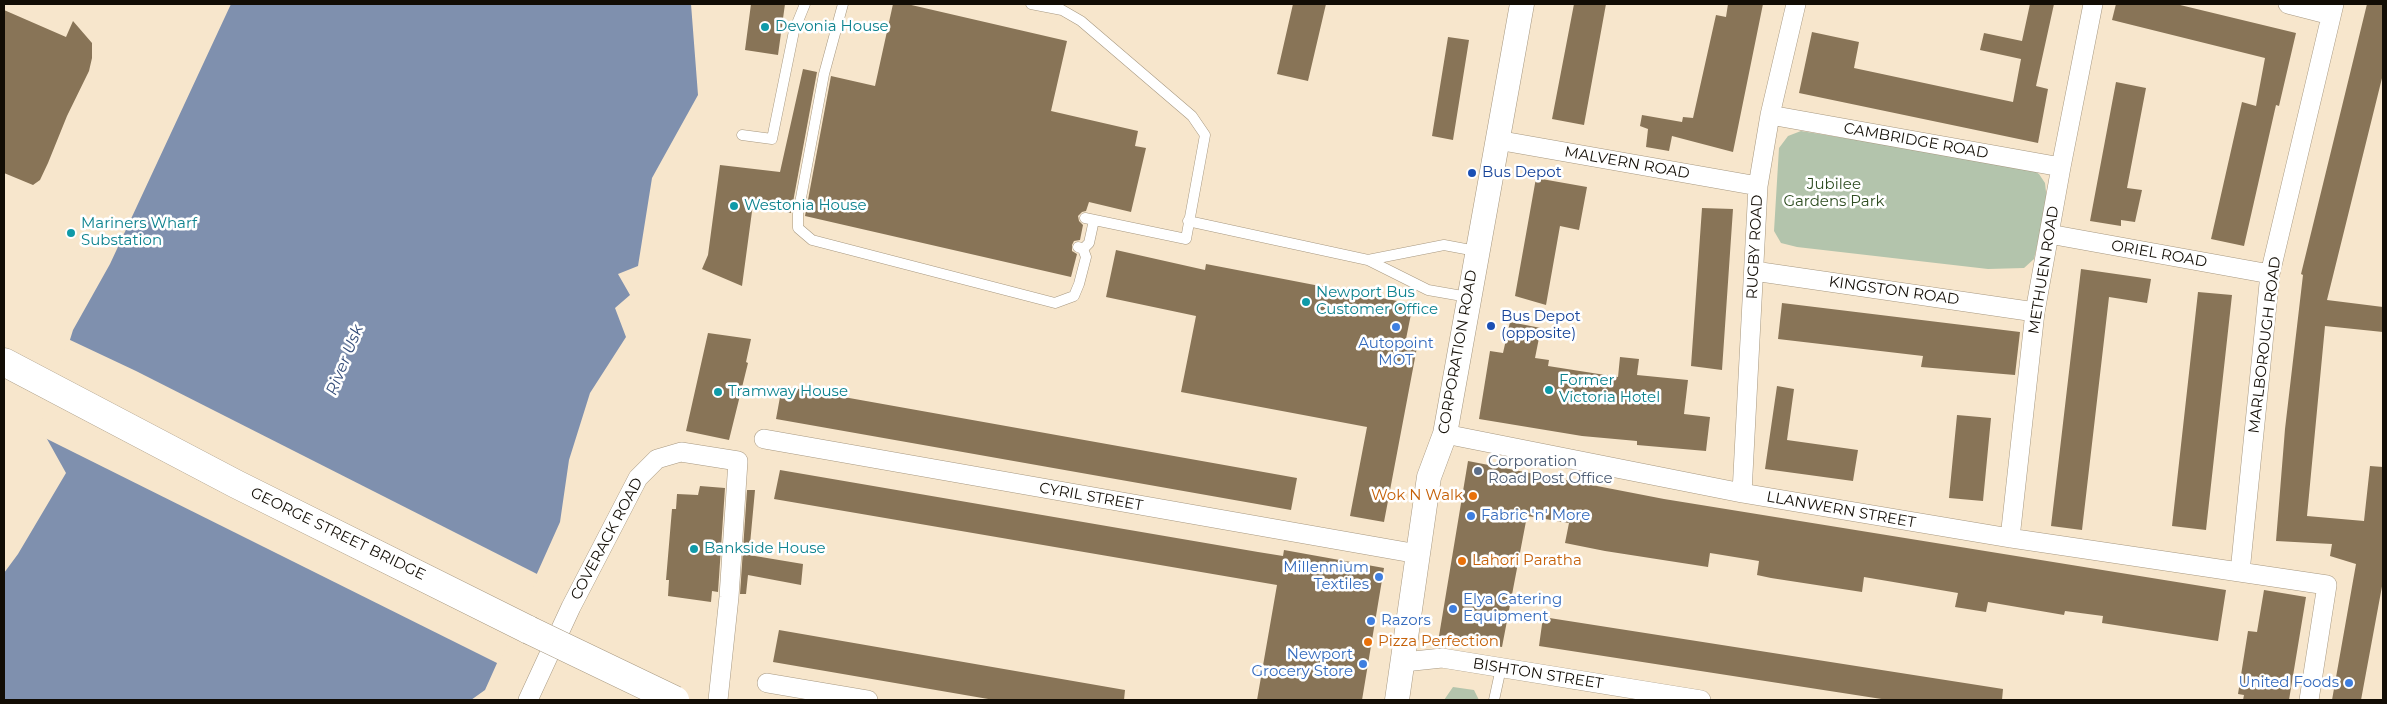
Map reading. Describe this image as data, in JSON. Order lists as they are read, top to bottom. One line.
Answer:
{"streets":{"main road":["GEORGE STREET BRIDGE"],"street":["CAMBRIDGE ROAD","MALVERN ROAD","RUGBY ROAD","ORIEL ROAD","METHUEN ROAD","KINGSTON ROAD","MARLBOROUGH ROAD","CORPORATION ROAD","CYRIL STREET","LLANWERN STREET","COVERACK ROAD","BISHTON STREET"]},"crossings":[["CAMBRIDGE ROAD","RUGBY ROAD"],["CAMBRIDGE ROAD","METHUEN ROAD"],["MALVERN ROAD","RUGBY ROAD"],["MALVERN ROAD","CORPORATION ROAD"],["RUGBY ROAD","KINGSTON ROAD"],["RUGBY ROAD","LLANWERN STREET"],["ORIEL ROAD","METHUEN ROAD"],["ORIEL ROAD","MARLBOROUGH ROAD"],["METHUEN ROAD","KINGSTON ROAD"],["METHUEN ROAD","LLANWERN STREET"],["MARLBOROUGH ROAD","LLANWERN STREET"],["CORPORATION ROAD","CYRIL STREET"],["CORPORATION ROAD","LLANWERN STREET"],["CORPORATION ROAD","BISHTON STREET"]],"water":["River Usk"],"parks":["Jubilee Gardens Park"],"places":["Devonia House","Bus Depot","Westonia House","Mariners Wharf Substation","Newport Bus Customer Office","Bus Depot (opposite)","Autopoint MOT","Former Victoria Hotel","Tramway House","Corporation Road Post Office","Wok N Walk","Fabric 'n' More","Bankside House","Lahori Paratha","Millennium Textiles","Elya Catering Equipment","Razors","Pizza Perfection","Newport Grocery Store","United Foods"]}
